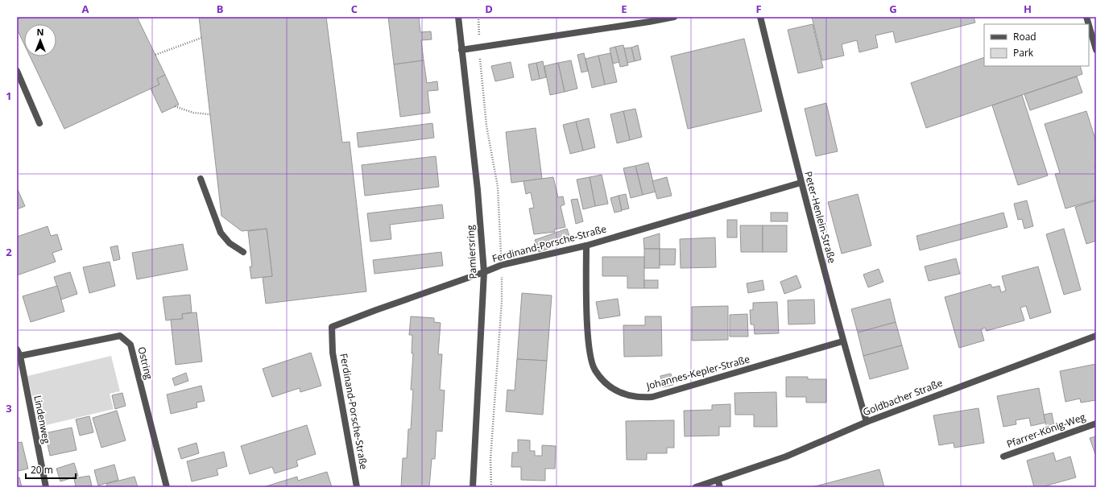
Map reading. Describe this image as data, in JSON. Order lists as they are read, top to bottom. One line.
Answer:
{"streets":{"street":["Peter-Henlein-Straße","Ferdinand-Porsche-Straße","Pamiersring","Ostring","Johannes-Kepler-Straße","Goldbacher Straße","Lindenweg","Pfarrer-König-Weg"]},"crossings":[["Peter-Henlein-Straße","Ferdinand-Porsche-Straße"],["Peter-Henlein-Straße","Johannes-Kepler-Straße"],["Peter-Henlein-Straße","Goldbacher Straße"],["Ferdinand-Porsche-Straße","Pamiersring"],["Ferdinand-Porsche-Straße","Johannes-Kepler-Straße"],["Ostring","Lindenweg"]],"legend":["Road","Park"],"scale_bar":"20 m","north":"top","grid":{"columns":["A","B","C","D","E","F","G","H"],"rows":["1","2","3"]}}
